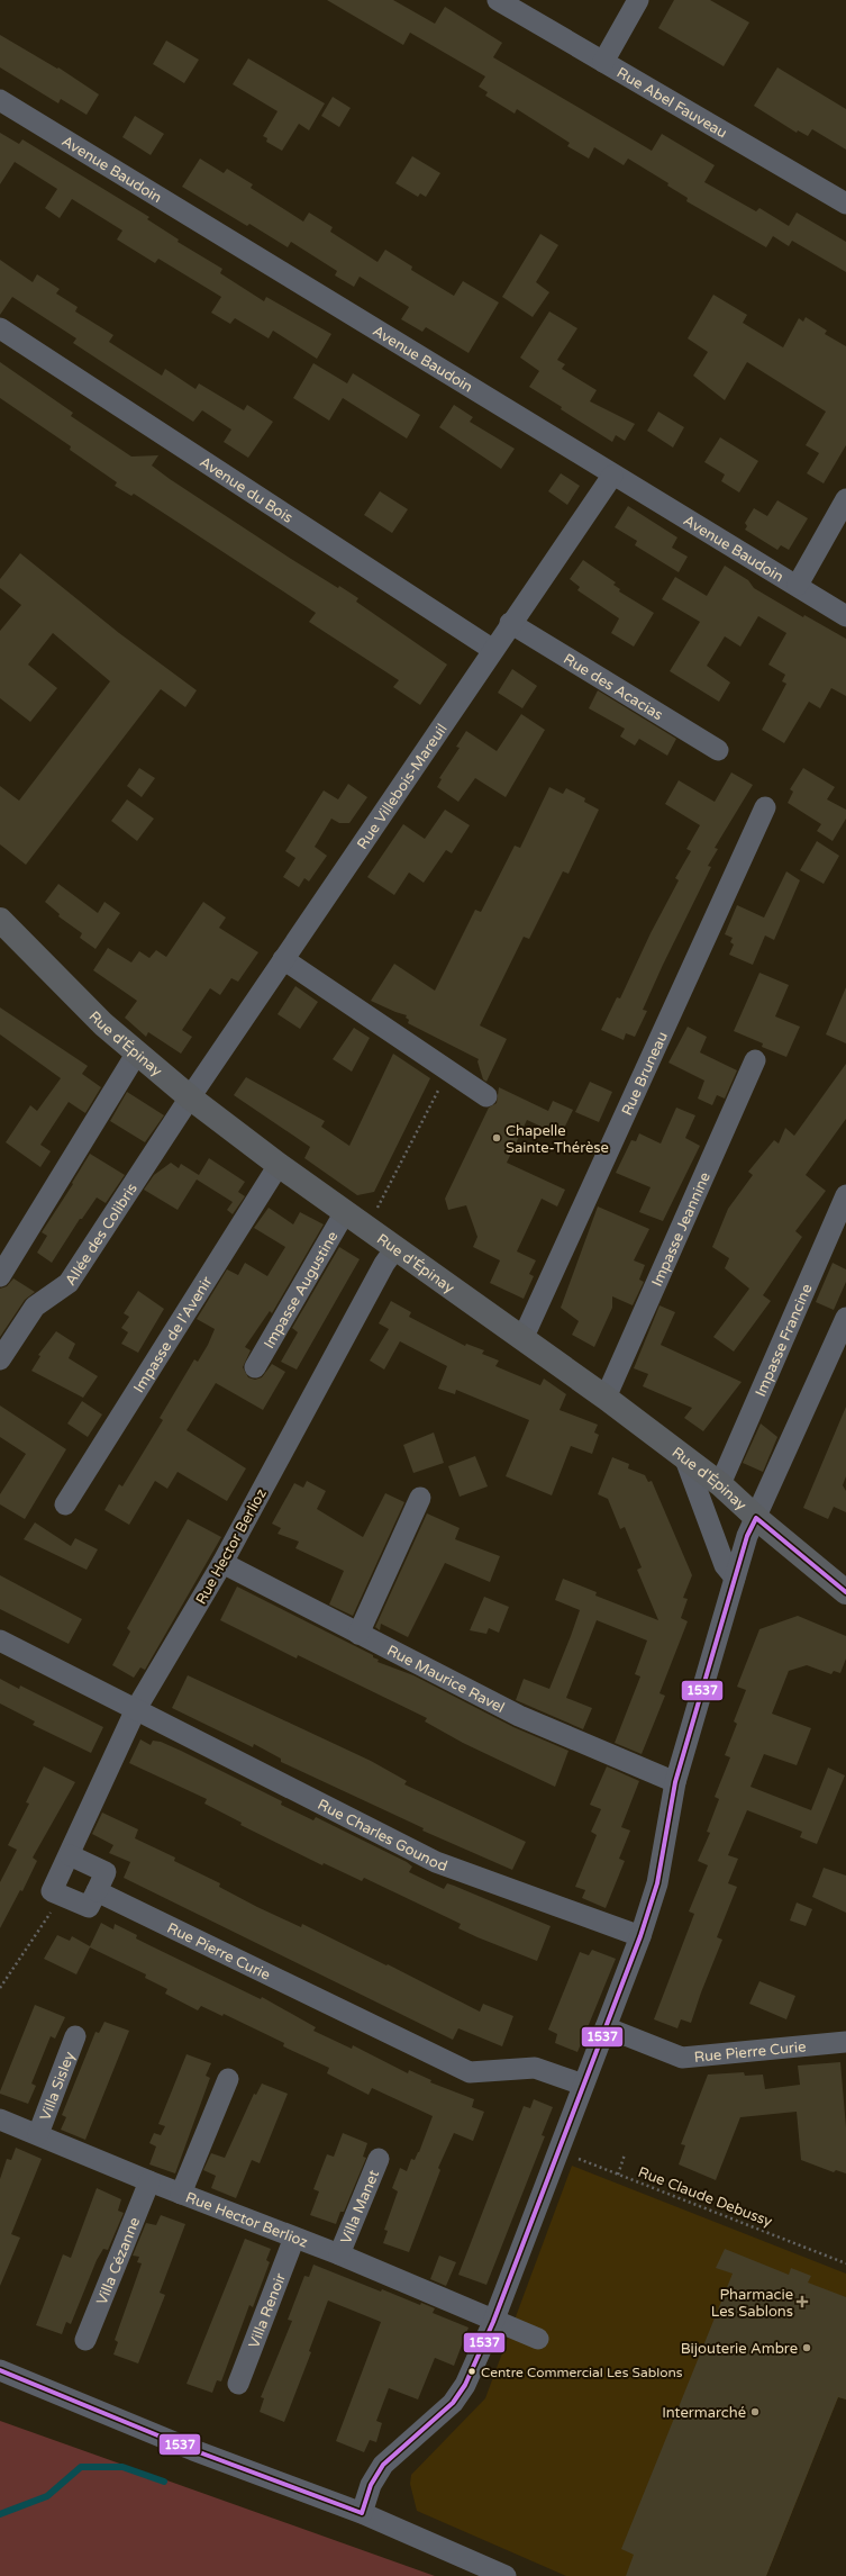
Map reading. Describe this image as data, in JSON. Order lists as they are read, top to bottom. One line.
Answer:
{"streets":{"main road":["Rue d'Épinay"],"street":["Rue Abel Fauveau","Avenue Baudoin","Avenue du Bois","Rue des Acacias","Rue Villebois-Mareuil","Rue Bruneau","Impasse Jeannine","Allée des Colibris","Impasse Augustine","Impasse de l'Avenir","Impasse Francine","Rue Hector Berlioz","Rue Maurice Ravel","Rue Charles Gounod","Rue Pierre Curie","Villa Sisley","Villa Manet","Villa Cézanne","Villa Renoir"],"path":["Rue Claude Debussy"]},"crossings":[["Avenue Baudoin","Rue Villebois-Mareuil"],["Avenue du Bois","Rue Villebois-Mareuil"],["Rue des Acacias","Rue Villebois-Mareuil"],["Rue Villebois-Mareuil","Rue d'Épinay"],["Rue Villebois-Mareuil","Allée des Colibris"],["Rue d'Épinay","Rue Bruneau"],["Rue d'Épinay","Impasse Jeannine"],["Rue d'Épinay","Allée des Colibris"],["Rue d'Épinay","Impasse Augustine"],["Rue d'Épinay","Impasse de l'Avenir"],["Rue d'Épinay","Impasse Francine"],["Rue d'Épinay","Rue Hector Berlioz"],["Rue Hector Berlioz","Rue Maurice Ravel"],["Rue Hector Berlioz","Rue Charles Gounod"],["Rue Hector Berlioz","Villa Sisley"],["Rue Hector Berlioz","Villa Manet"],["Rue Hector Berlioz","Villa Cézanne"],["Rue Hector Berlioz","Villa Renoir"]],"places":{"other":["Chapelle Sainte-Thérèse","Bijouterie Ambre","Centre Commercial Les Sablons","Intermarché"],"health":["Pharmacie Les Sablons"]},"lines":["transit line 1537"]}
